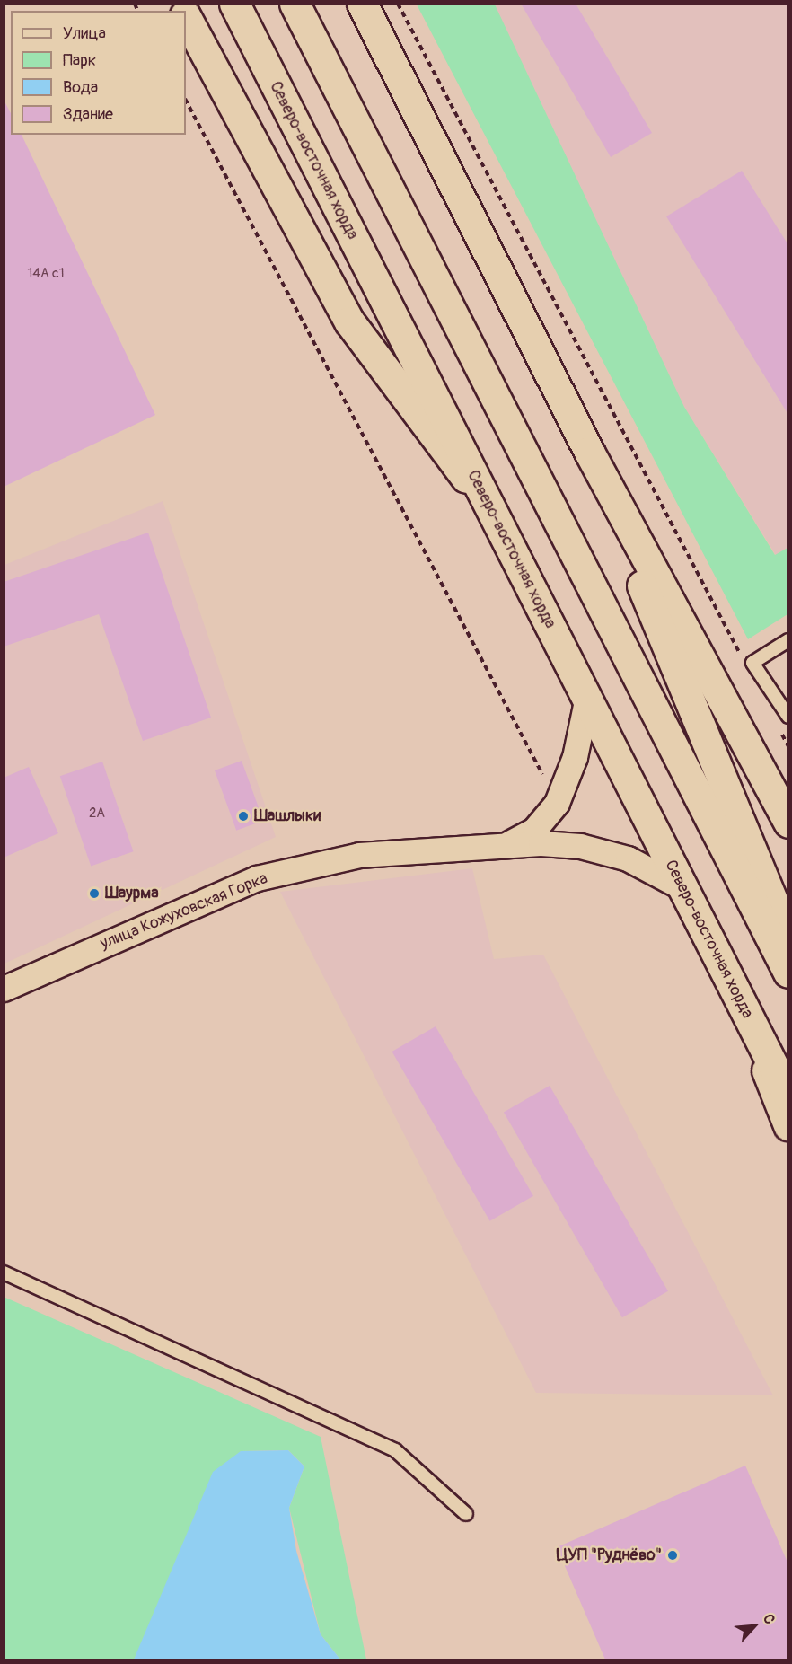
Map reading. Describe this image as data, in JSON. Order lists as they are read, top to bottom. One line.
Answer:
{"streets":{"main road":["Северо-восточная хорда"],"street":["улица Кожуховская Горка"]},"crossings":[["Северо-восточная хорда","улица Кожуховская Горка"]],"places":["Шашлыки","Шаурма","ЦУП \"Руднёво\""],"house_numbers":["14А с1","2А"],"legend":["Улица","Парк","Вода","Здание"],"north":"top right"}
